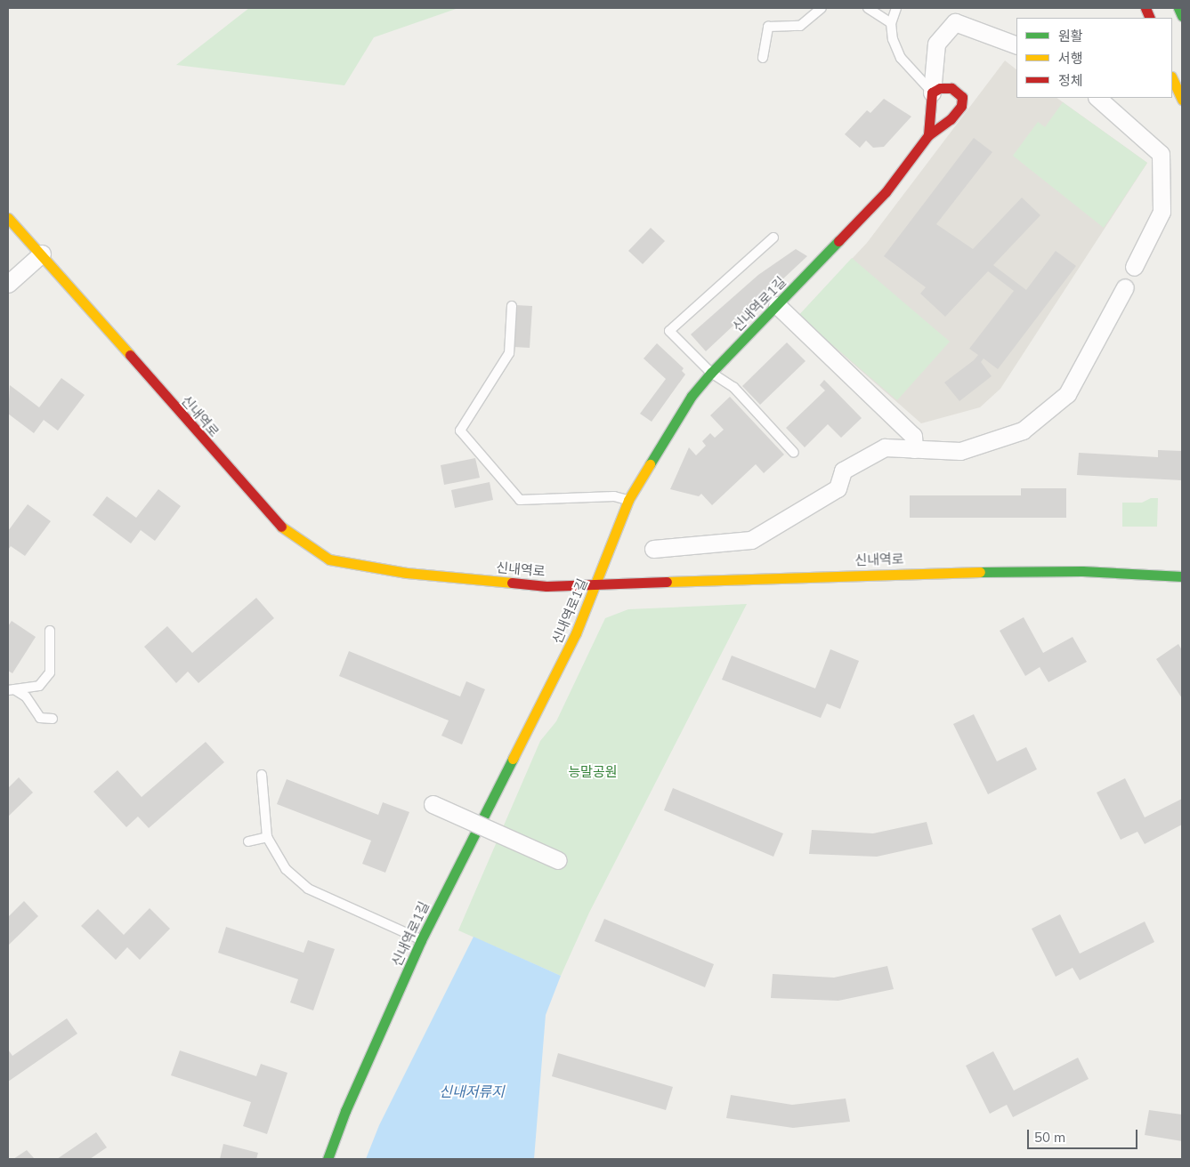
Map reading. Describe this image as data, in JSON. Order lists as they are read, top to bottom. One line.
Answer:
{"streets":{"main road":["신내역로1길","신내역로"]},"crossings":[["신내역로1길","신내역로"]],"water":["신내저류지"],"parks":["능말공원"],"legend":["원활","서행","정체"],"scale_bar":"50 m"}
